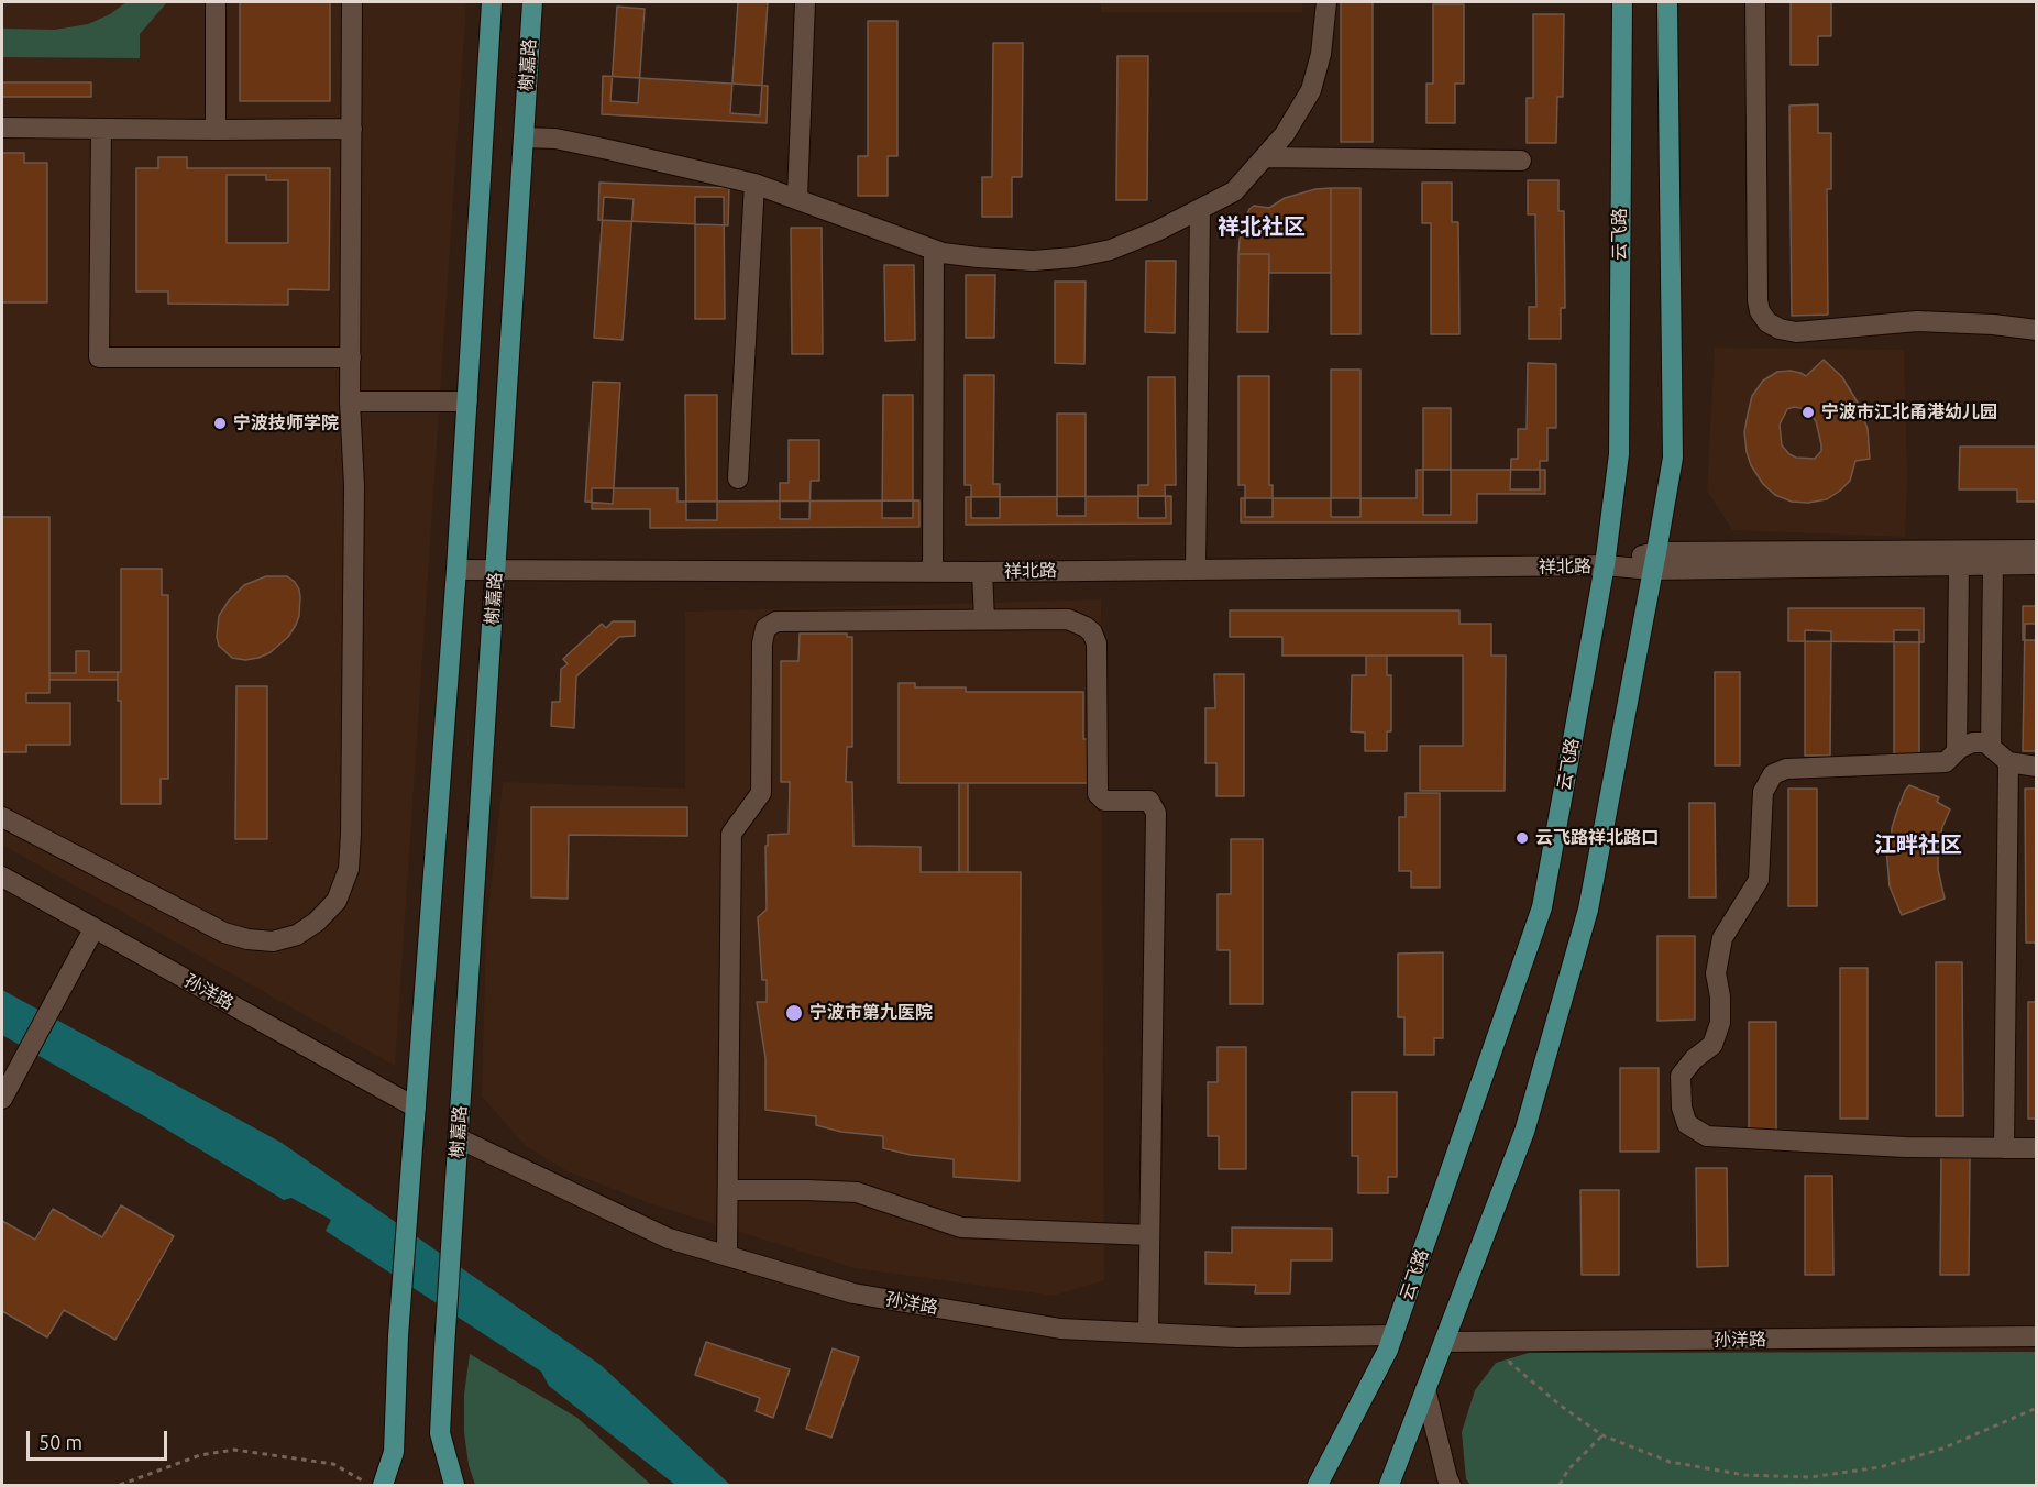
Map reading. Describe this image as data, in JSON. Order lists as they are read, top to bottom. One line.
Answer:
{"streets":{"main road":["榭嘉路","云飞路"],"street":["祥北路","孙洋路"]},"crossings":[["榭嘉路","祥北路"],["榭嘉路","孙洋路"],["云飞路","祥北路"],["云飞路","孙洋路"]],"districts":["祥北社区","江畔社区"],"places":["宁波市江北甬港幼儿园","宁波技师学院","云飞路祥北路口","宁波市第九医院"],"scale_bar":"50 m"}
